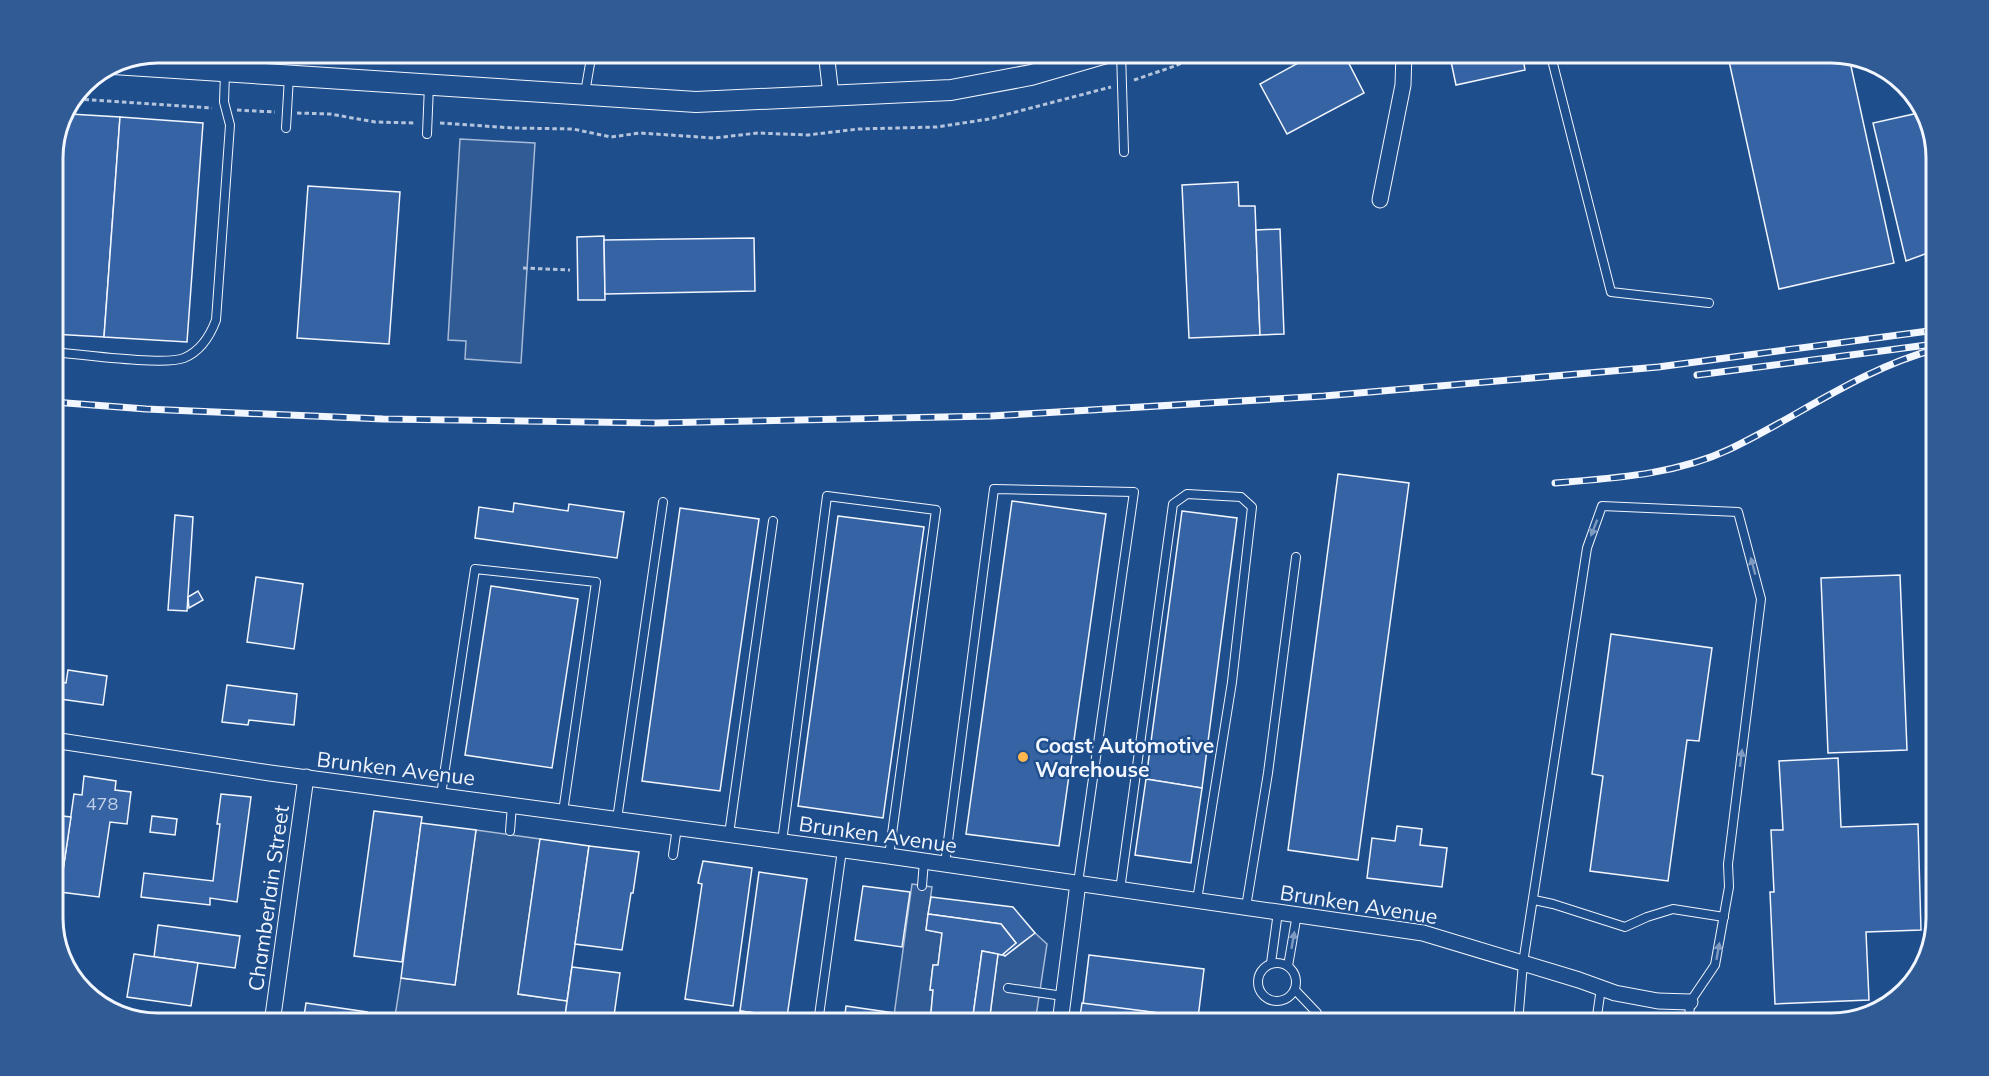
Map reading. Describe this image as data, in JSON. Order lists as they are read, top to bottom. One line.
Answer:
{"streets":{"street":["Brunken Avenue","Chamberlain Street"]},"crossings":[["Brunken Avenue","Chamberlain Street"]],"places":["Coast Automotive Warehouse"],"house_numbers":["478"]}
